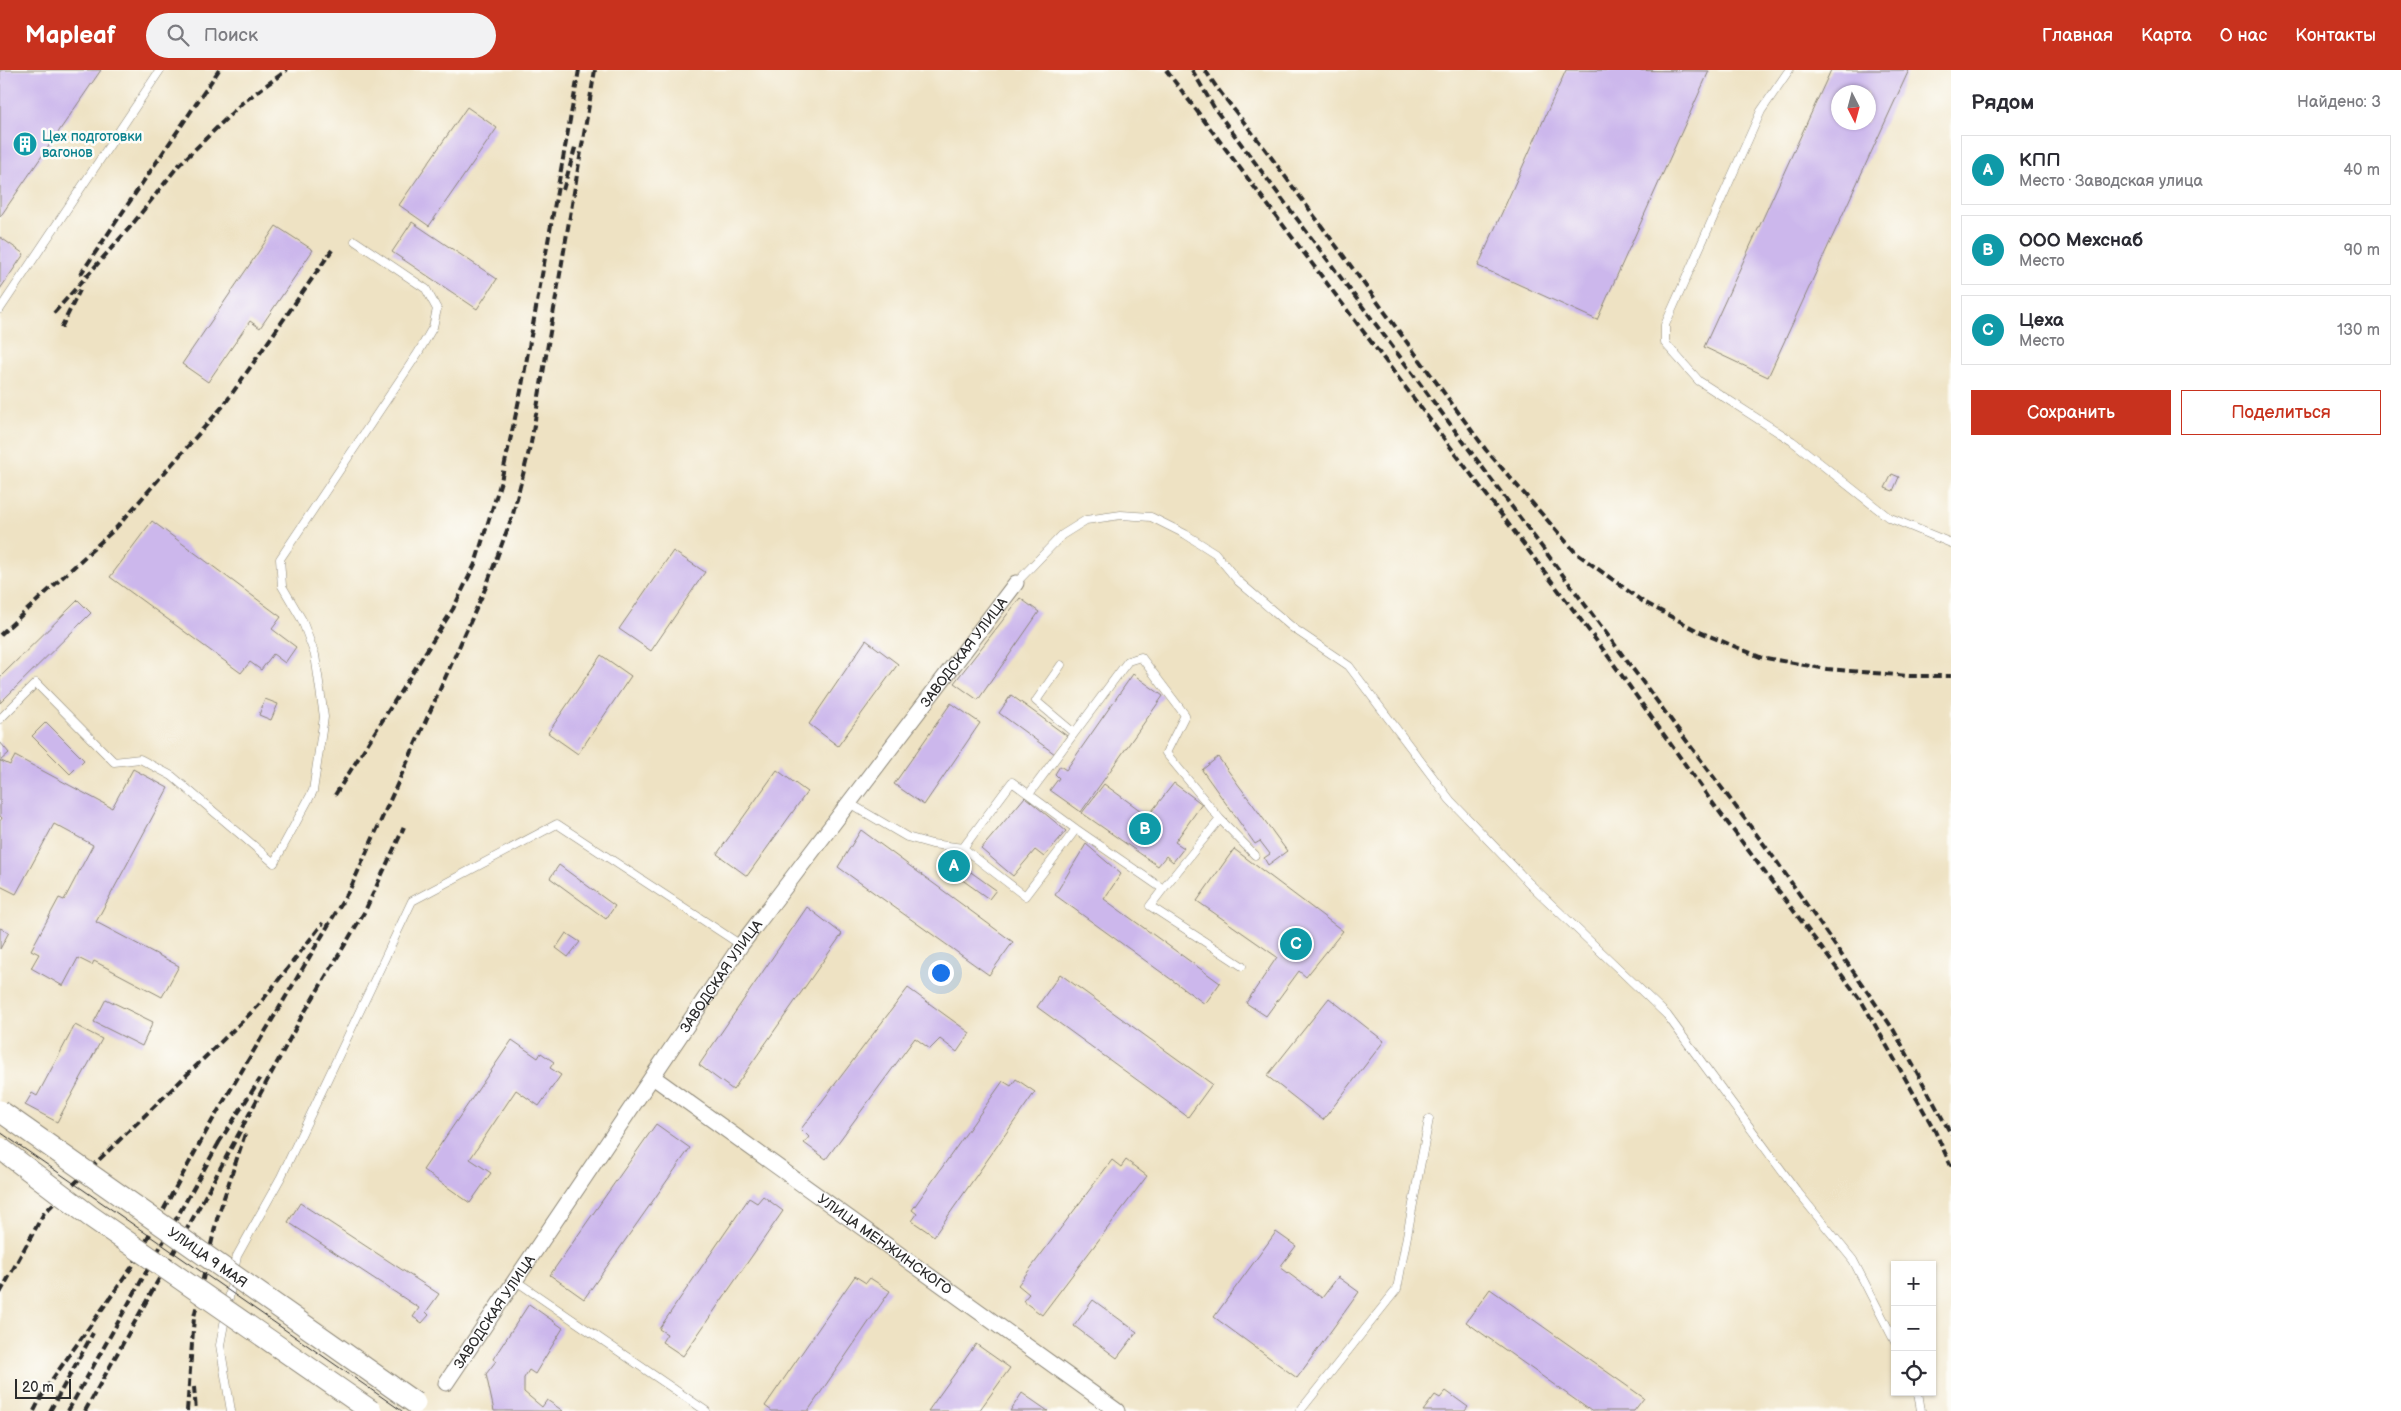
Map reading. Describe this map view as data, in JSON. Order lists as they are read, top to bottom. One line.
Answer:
{"streets":{"main road":["УЛИЦА 9 МАЯ"],"street":["ЗАВОДСКАЯ УЛИЦА","УЛИЦА МЕНЖИНСКОГО"]},"crossings":[["ЗАВОДСКАЯ УЛИЦА","УЛИЦА МЕНЖИНСКОГО"]],"places":{"building":["Цех подготовки вагонов"]},"scale_bar":"20 m","north":"bottom","page":{"header":"Mapleaf","search":"Поиск","nav":["Главная","Карта","О нас","Контакты"],"heading":["Рядом","Найдено: 3"],"list":[{"mark":"A","name":"КПП","note":"Место · Заводская улица","value":"40 m"},{"mark":"B","name":"ООО Мехснаб","note":"Место","value":"90 m"},{"mark":"C","name":"Цеха","note":"Место","value":"130 m"}],"buttons":["Сохранить","Поделиться"],"pins":["B","A","C"],"map_buttons":["+","−"],"scale":"20 m"}}
